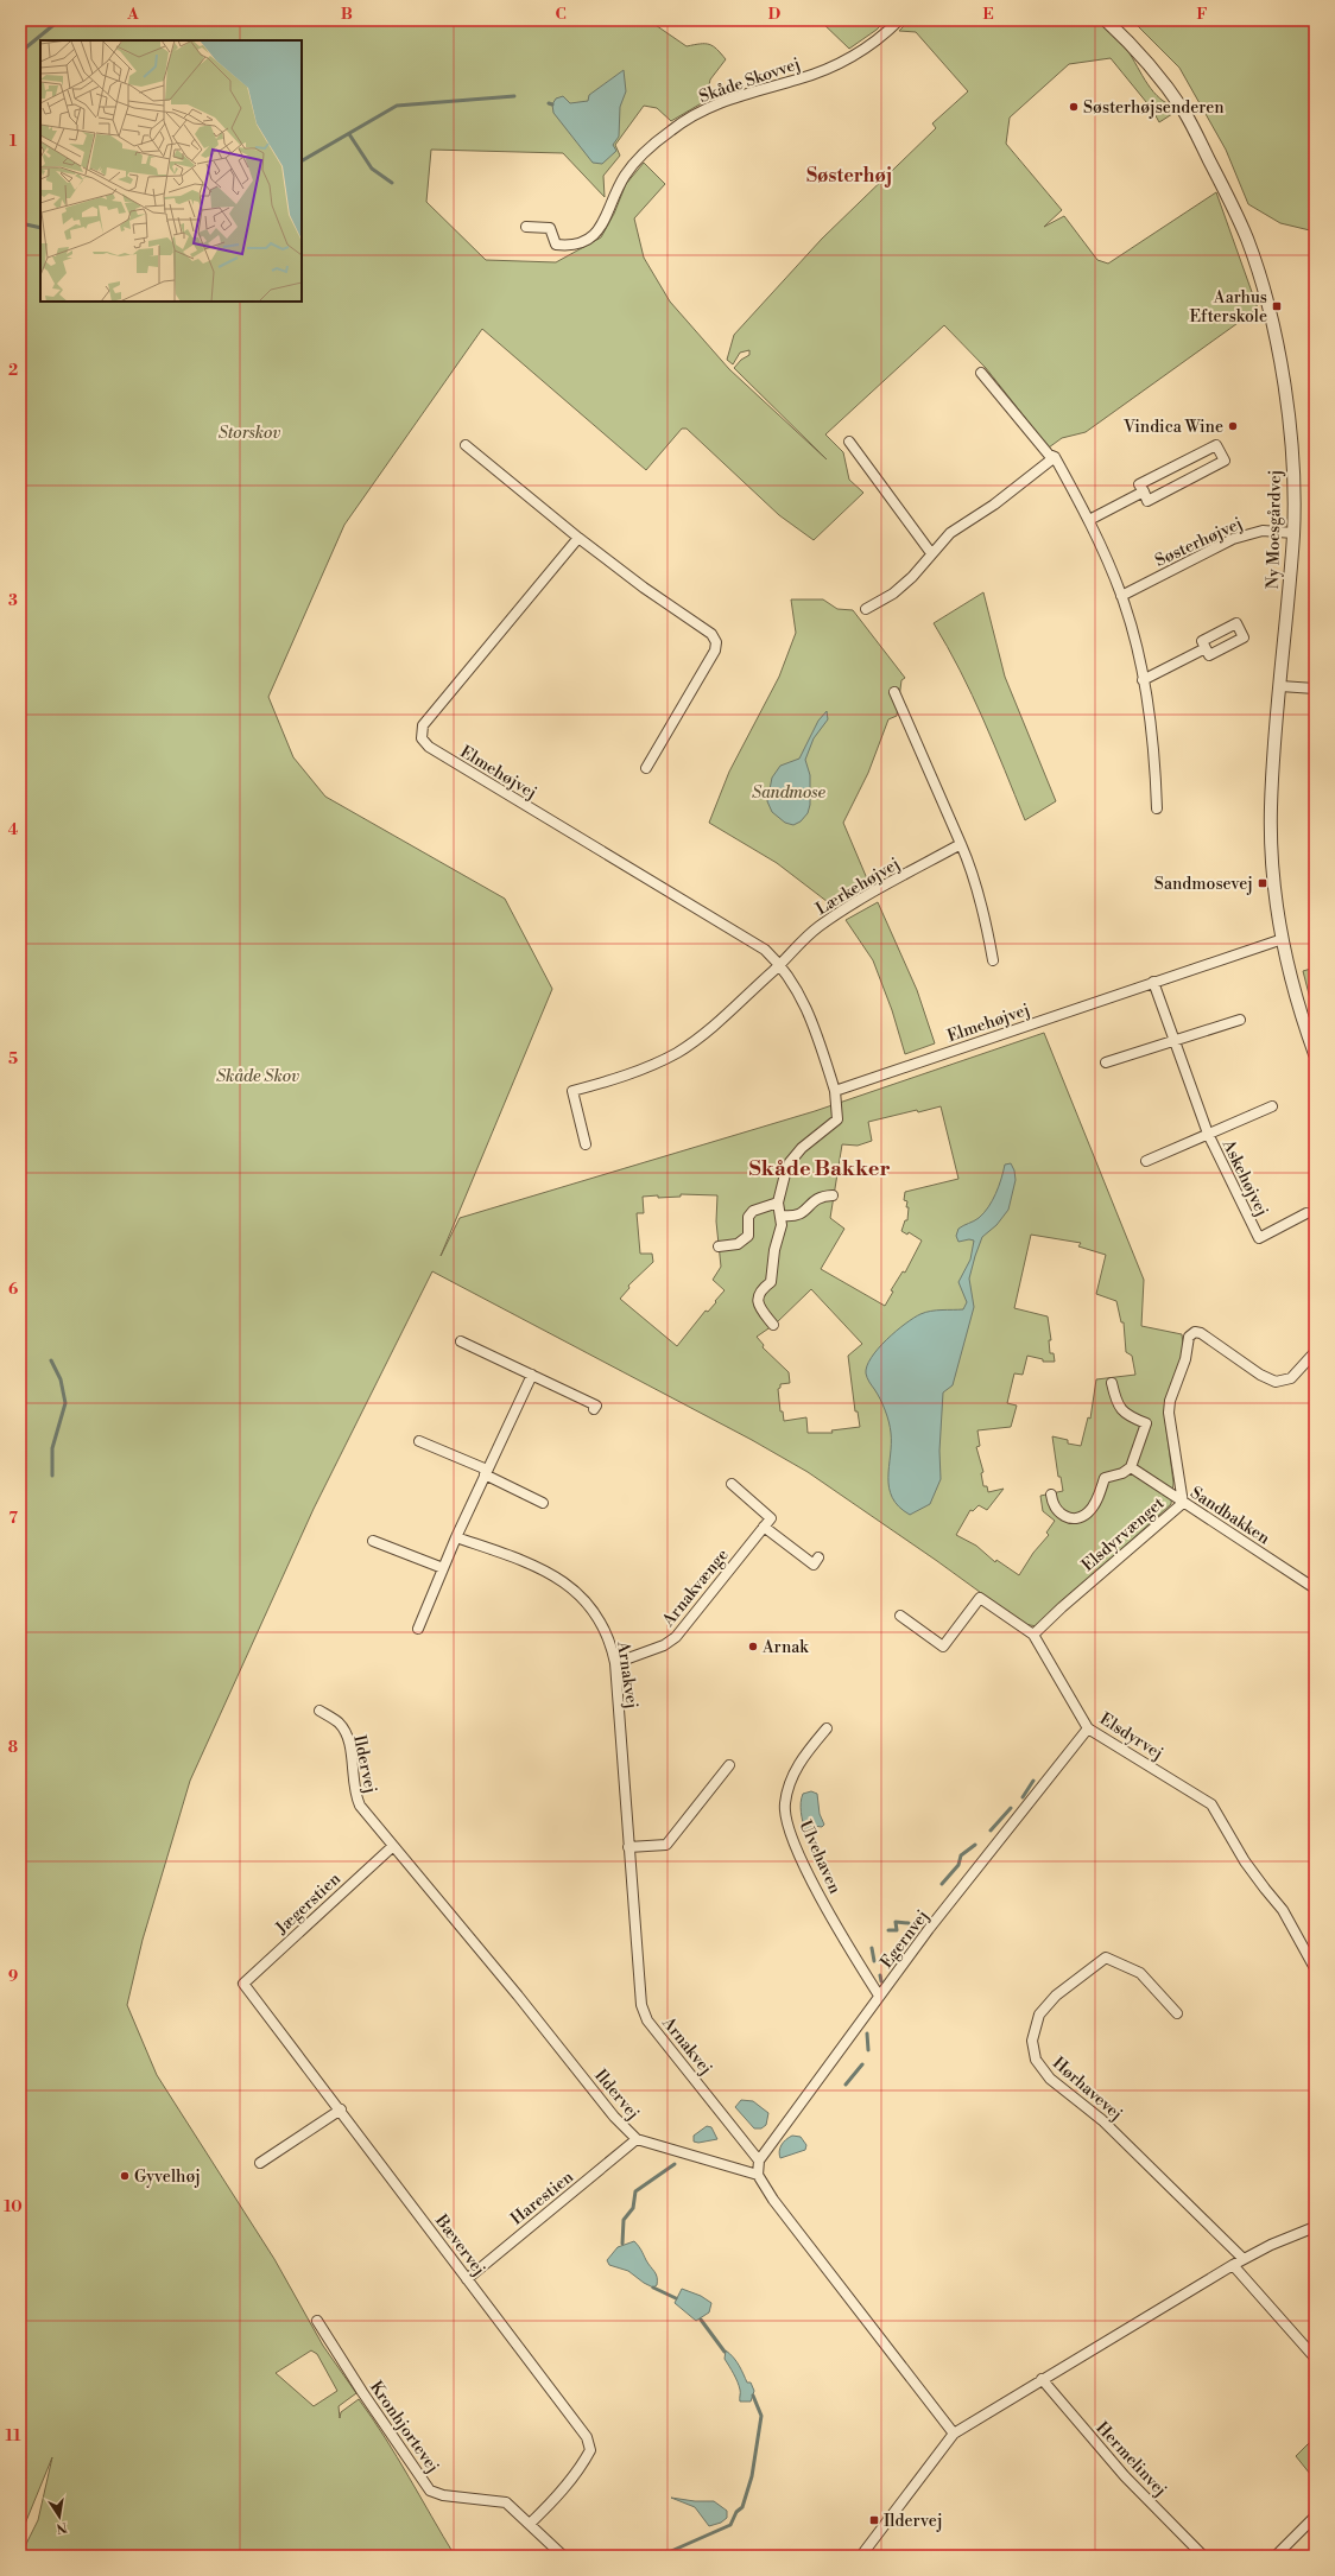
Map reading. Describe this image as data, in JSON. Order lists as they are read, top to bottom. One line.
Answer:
{"streets":{"street":["Skåde Skovvej","Ny Moesgårdvej","Søsterhøjvej","Elmehøjvej","Lærkehøjvej","Askehøjvej","Sandbakken","Elsdyrvænget","Arnakvænge","Arnakvej","Elsdyrvej","Ildervej","Ulvehaven","Jægerstien","Egernvej","Hørhavevej","Harestien","Bævervej","Kronhjortevej","Hermelinvej"]},"crossings":[["Ny Moesgårdvej","Søsterhøjvej"],["Ny Moesgårdvej","Elmehøjvej"],["Elmehøjvej","Lærkehøjvej"],["Elmehøjvej","Askehøjvej"],["Sandbakken","Elsdyrvænget"],["Elsdyrvænget","Elsdyrvej"],["Arnakvænge","Arnakvej"],["Arnakvej","Egernvej"],["Elsdyrvej","Egernvej"],["Ildervej","Jægerstien"],["Ildervej","Harestien"],["Ulvehaven","Egernvej"],["Jægerstien","Bævervej"],["Harestien","Bævervej"],["Bævervej","Kronhjortevej"]],"districts":["Søsterhøj","Skåde Bakker"],"parks":["Storskov","Sandmose","Skåde Skov"],"places":{"other":["Søsterhøjsenderen","Vindica Wine","Arnak","Gyvelhøj"],"transit":["Aarhus Efterskole","Sandmosevej","Ildervej"]},"north":"bottom","grid":{"columns":["A","B","C","D","E","F"],"rows":["1","2","3","4","5","6","7","8","9","10","11"]}}
